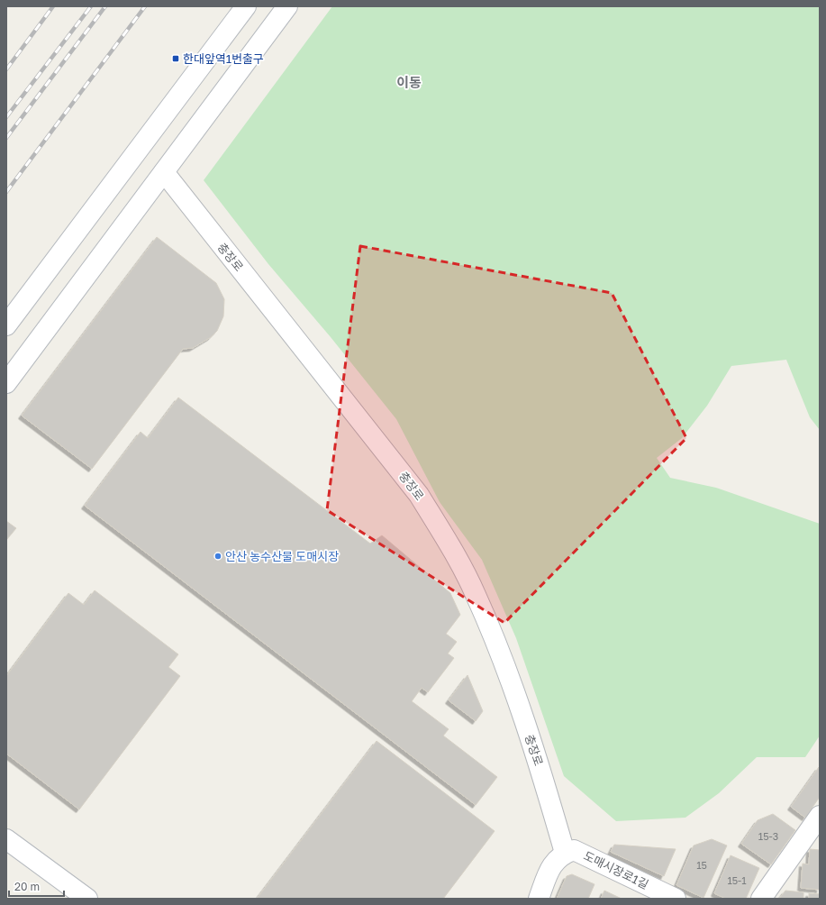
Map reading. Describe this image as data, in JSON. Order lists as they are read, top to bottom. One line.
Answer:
{"streets":{"street":["충장로","도매시장로1길"]},"crossings":[["충장로","도매시장로1길"]],"districts":["이동"],"places":{"transit":["한대앞역1번출구"],"other":["안산 농수산물 도매시장"]},"house_numbers":["15-3","15","15-1"],"scale_bar":"20 m"}
